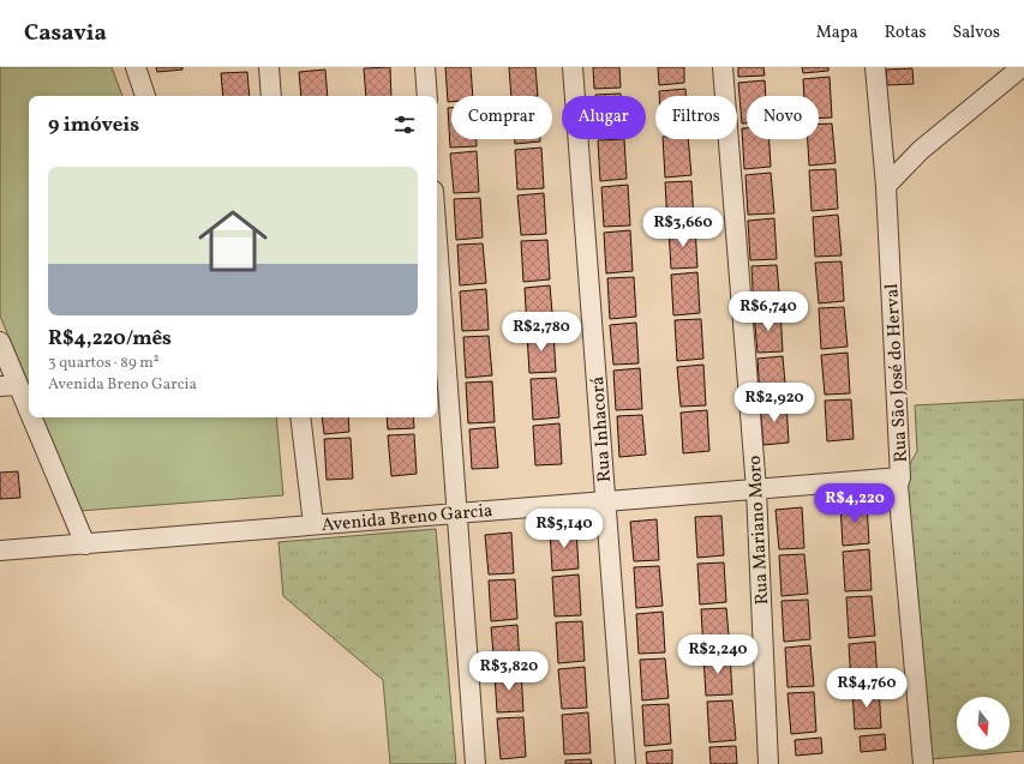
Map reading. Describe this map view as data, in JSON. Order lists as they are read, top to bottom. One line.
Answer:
{"streets":{"street":["Rua São José do Herval","Rua Inhacorá","Avenida Breno Garcia","Rua Mariano Moro"]},"crossings":[["Rua São José do Herval","Avenida Breno Garcia"],["Rua Inhacorá","Avenida Breno Garcia"],["Avenida Breno Garcia","Rua Mariano Moro"]],"north":"bottom","page":{"header":"Casavia","nav":["Mapa","Rotas","Salvos"],"chip":["Comprar","Alugar","Filtros","Novo"],"heading":"9 imóveis","list":[{"name":"R$4,220/mês","note":"3 quartos · 89 m² · Avenida Breno Garcia"}],"price":["R$3,660","R$6,740","R$2,780","R$2,920","R$4,220","R$5,140","R$2,240","R$3,820","R$4,760"]}}
